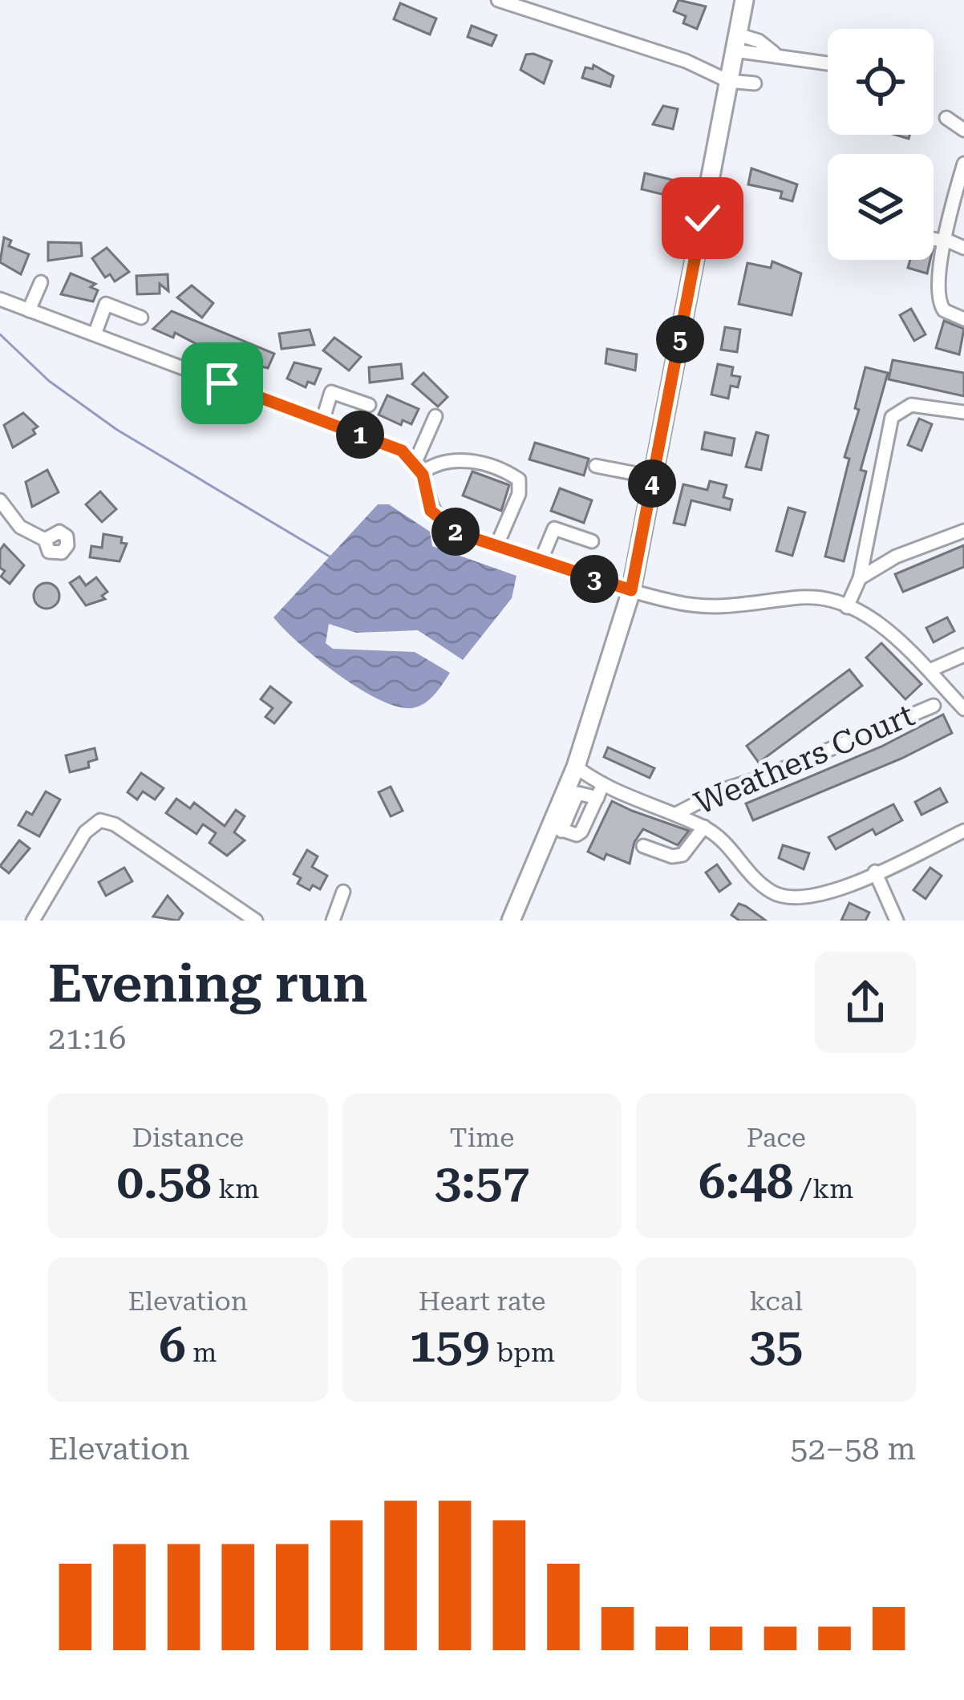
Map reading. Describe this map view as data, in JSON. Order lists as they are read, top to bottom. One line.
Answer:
{"streets":{"street":["Weathers Court"]},"page":{"pins":["5","1","4","2","3"],"heading":["Evening run","21:16"],"stats":[["Distance","0.58 km"],["Time","3:57"],["Pace","6:48 /km"],["Elevation","6 m"],["Heart rate","159 bpm"],["kcal","35"]],"chart":["Elevation","52–58 m"]}}
